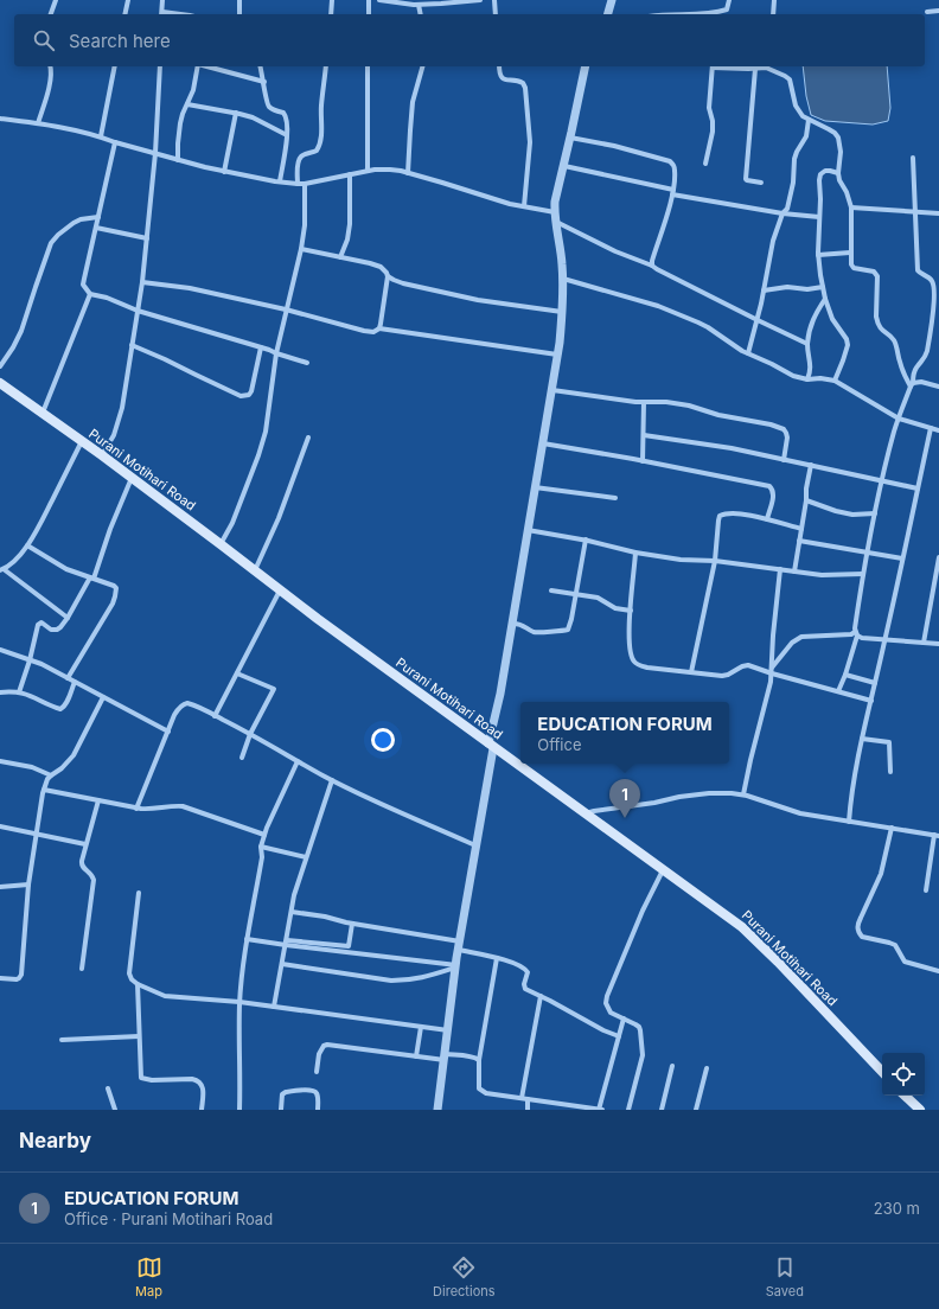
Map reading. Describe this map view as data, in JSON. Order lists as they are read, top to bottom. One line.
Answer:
{"streets":{"main road":["Purani Motihari Road"]},"page":{"search":"Search here","popup":["EDUCATION FORUM","Office"],"pins":"1","heading":"Nearby","list":[{"mark":"1","name":"EDUCATION FORUM","note":"Office · Purani Motihari Road","value":"230 m"}],"nav":["Map","Directions","Saved"]}}
